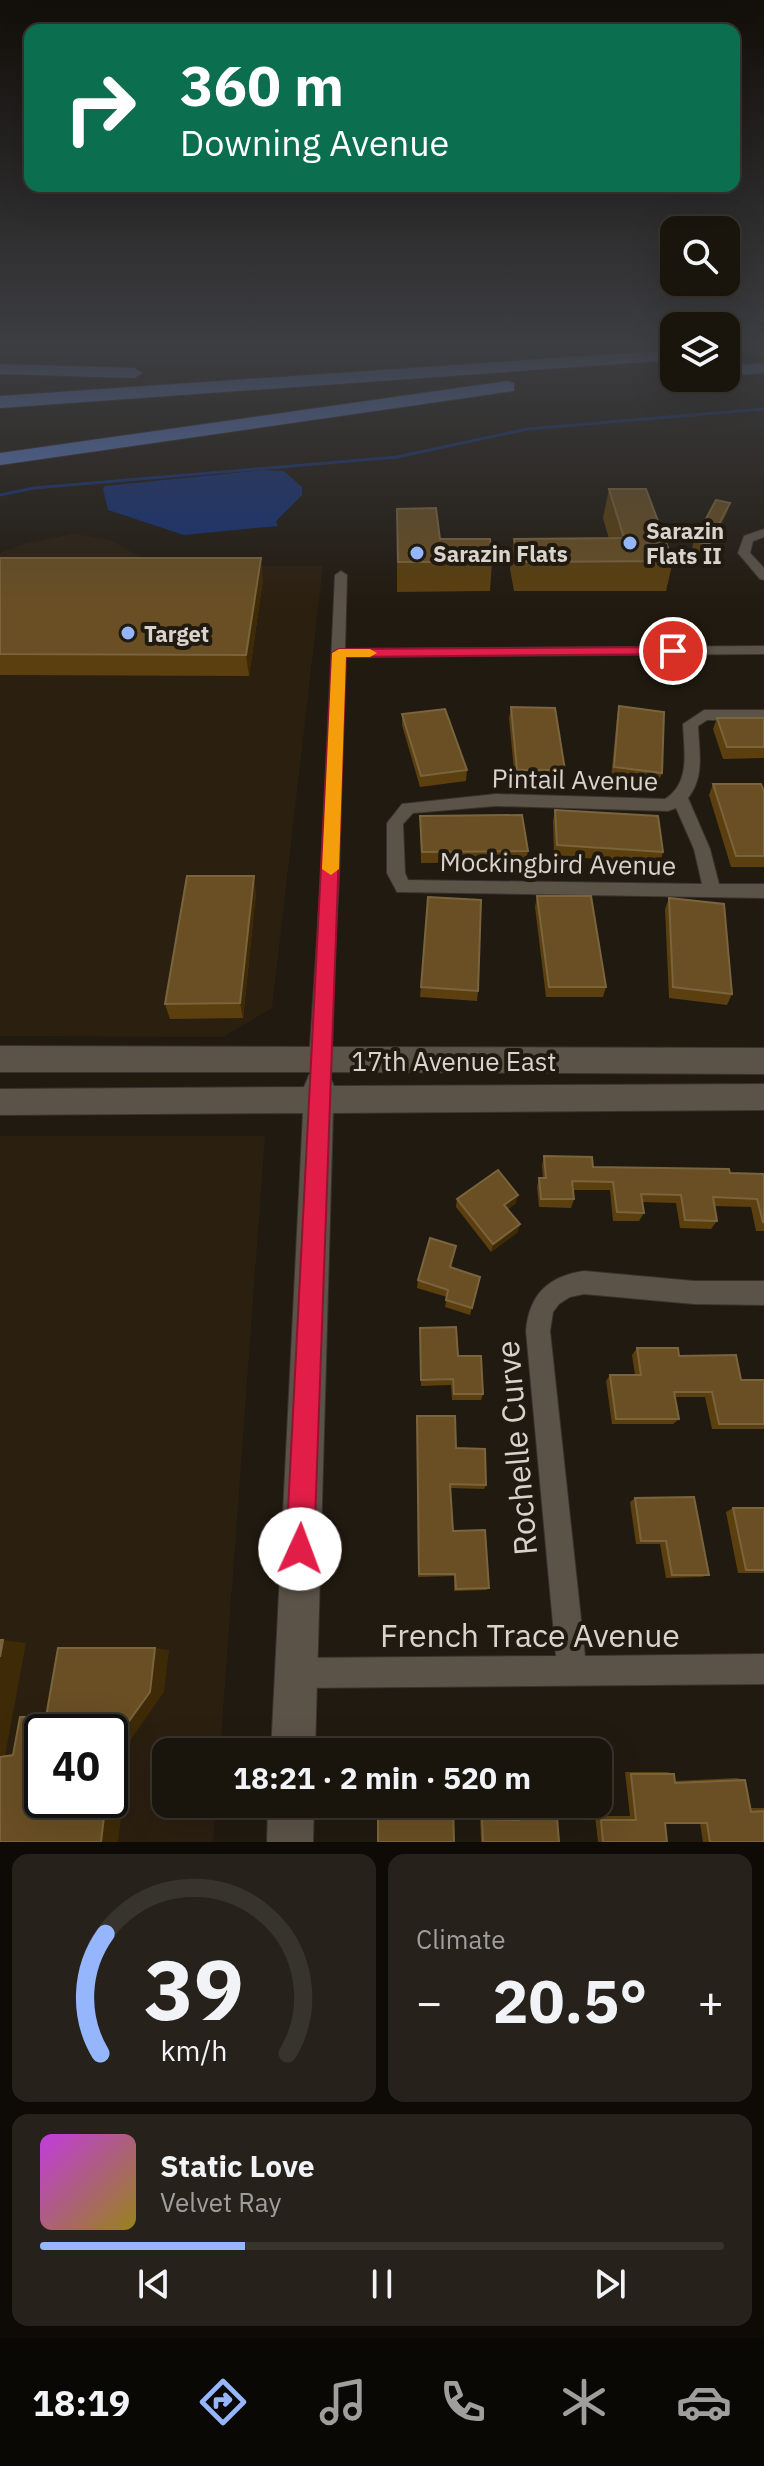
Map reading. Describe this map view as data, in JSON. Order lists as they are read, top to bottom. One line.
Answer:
{"streets":{"street":["Pintail Avenue","Mockingbird Avenue","17th Avenue East","Rochelle Curve","French Trace Avenue"]},"crossings":[["Pintail Avenue","Mockingbird Avenue"],["Rochelle Curve","French Trace Avenue"]],"places":["Sarazin Flats II","Sarazin Flats","Target"],"page":{"turn":["360 m","Downing Avenue"],"limit":"40","trip":"18:21 · 2 min · 520 m","tile":"Climate","heat":["−","20.5°","+"],"song":["Static Love","Velvet Ray"],"tabs":"18:19","gauge":["39","km/h"]}}
